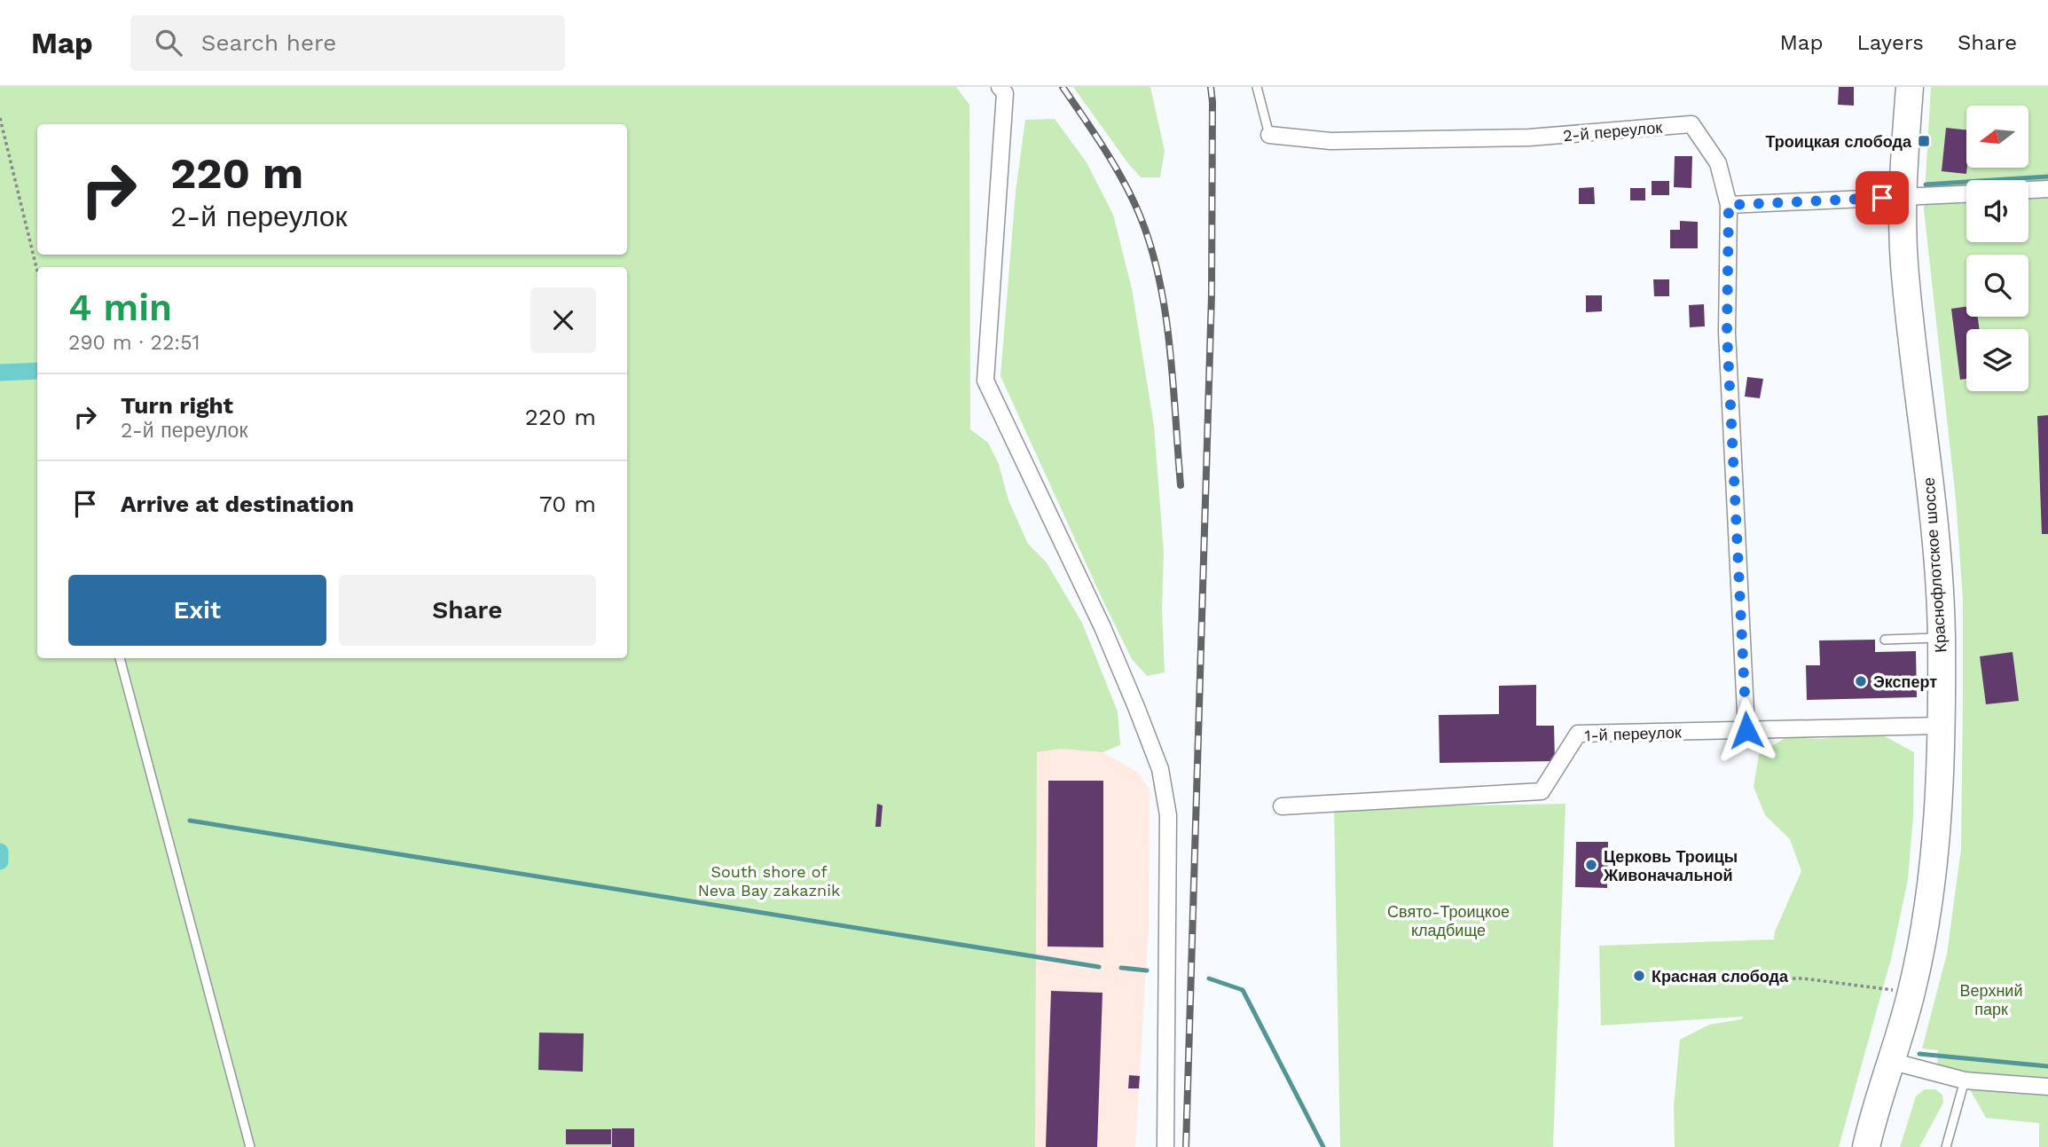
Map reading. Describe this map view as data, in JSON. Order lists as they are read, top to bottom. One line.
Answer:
{"streets":{"main road":["Краснофлотское шоссе"],"street":["2-й переулок","1-й переулок"]},"crossings":[["Краснофлотское шоссе","1-й переулок"]],"parks":["South shore of Neva Bay zakaznik","Свято-Троицкое кладбище","Верхний парк"],"places":{"transit":["Троицкая слобода"],"other":["Эксперт","Церковь Троицы Живоначальной","Красная слобода"]},"north":"left","page":{"header":"Map","search":"Search here","nav":["Map","Layers","Share"],"turn":["220 m","2-й переулок"],"heading":["4 min","290 m · 22:51"],"list":[{"name":"Turn right","note":"2-й переулок","value":"220 m"},{"name":"Arrive at destination","value":"70 m"}],"buttons":["Exit","Share"]}}
